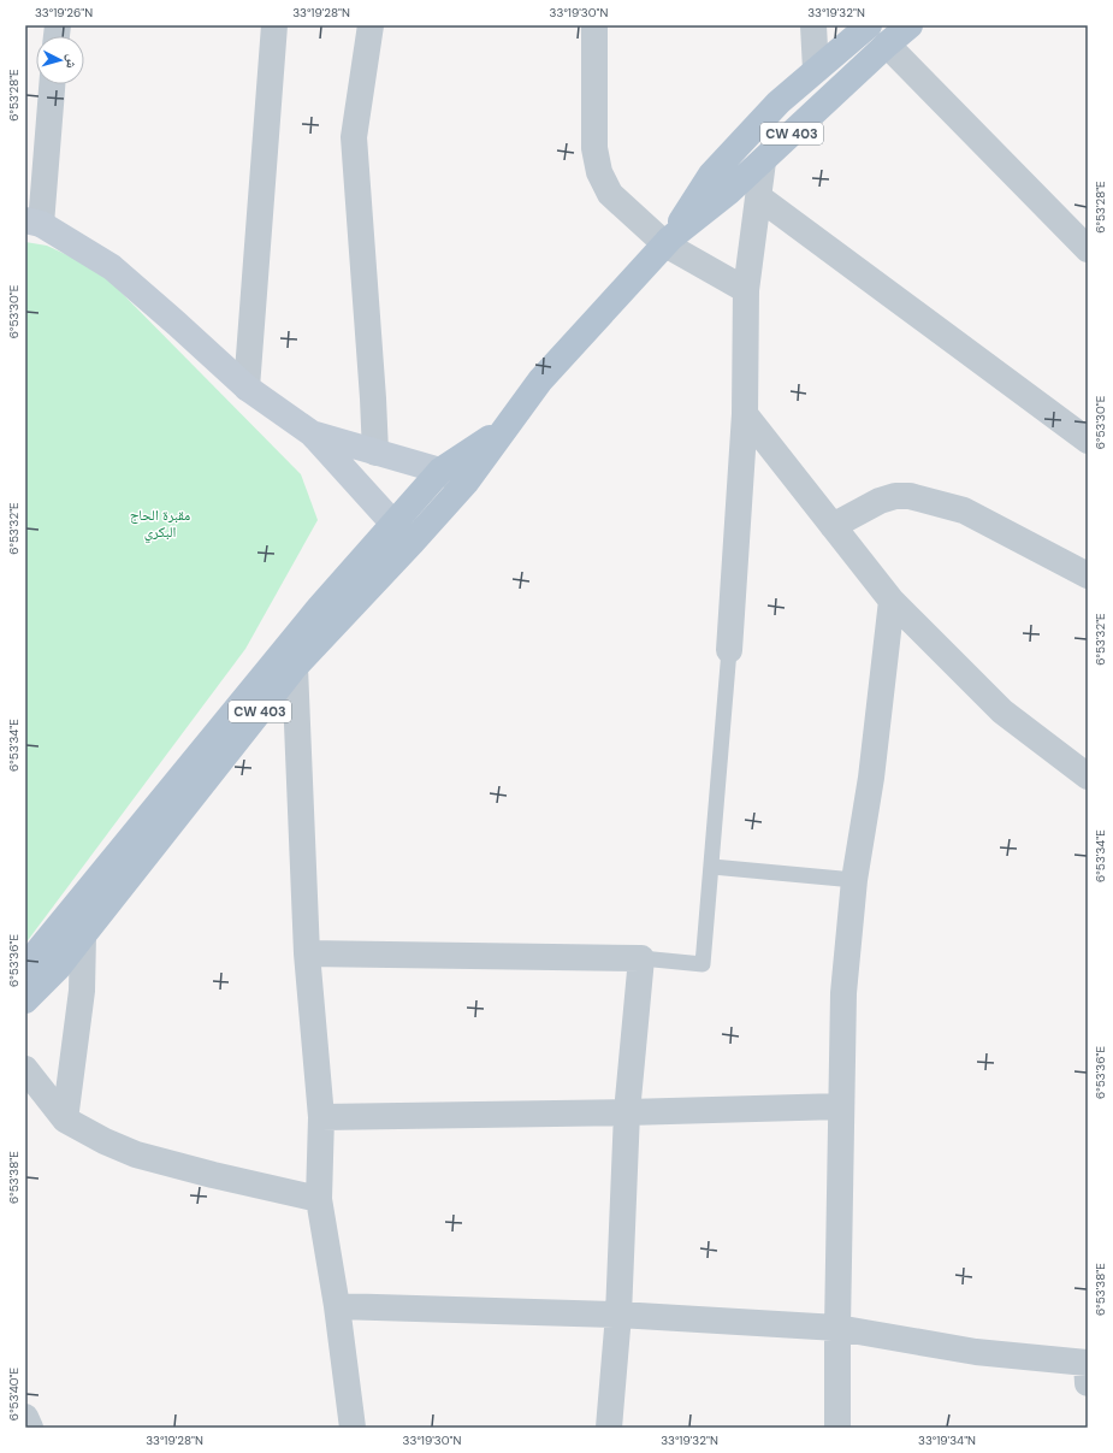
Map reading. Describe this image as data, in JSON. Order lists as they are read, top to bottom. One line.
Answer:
{"streets":{"main road":["CW 403"]},"parks":["مقبرة الحاج البكري"],"north":"right","coordinates":["33°19'26\"N","33°19'28\"N","33°19'30\"N","33°19'32\"N","6°53'28\"E","6°53'30\"E","6°53'32\"E","6°53'34\"E","6°53'36\"E","6°53'38\"E","6°53'40\"E","33°19'34\"N"]}
